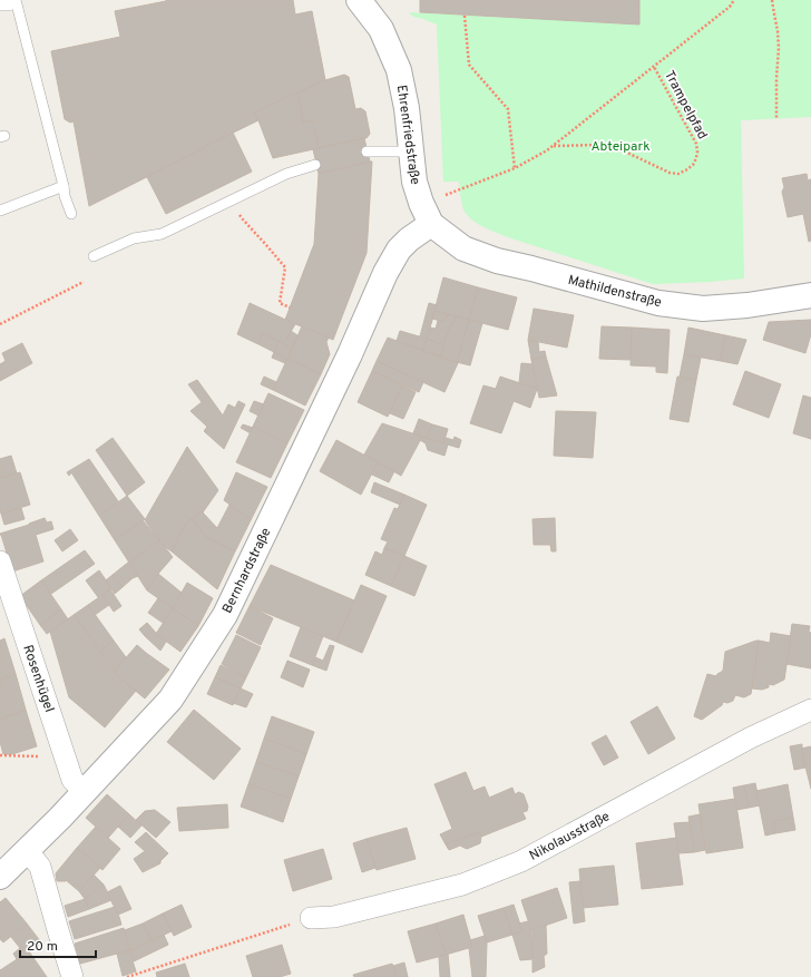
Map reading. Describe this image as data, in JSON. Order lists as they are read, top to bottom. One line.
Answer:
{"streets":{"street":["Ehrenfriedstraße","Mathildenstraße","Bernhardstraße","Rosenhügel","Nikolausstraße"],"path":["Trampelpfad"]},"crossings":[["Ehrenfriedstraße","Mathildenstraße"],["Ehrenfriedstraße","Bernhardstraße"],["Mathildenstraße","Bernhardstraße"],["Bernhardstraße","Rosenhügel"]],"parks":["Abteipark"],"scale_bar":"20 m"}
